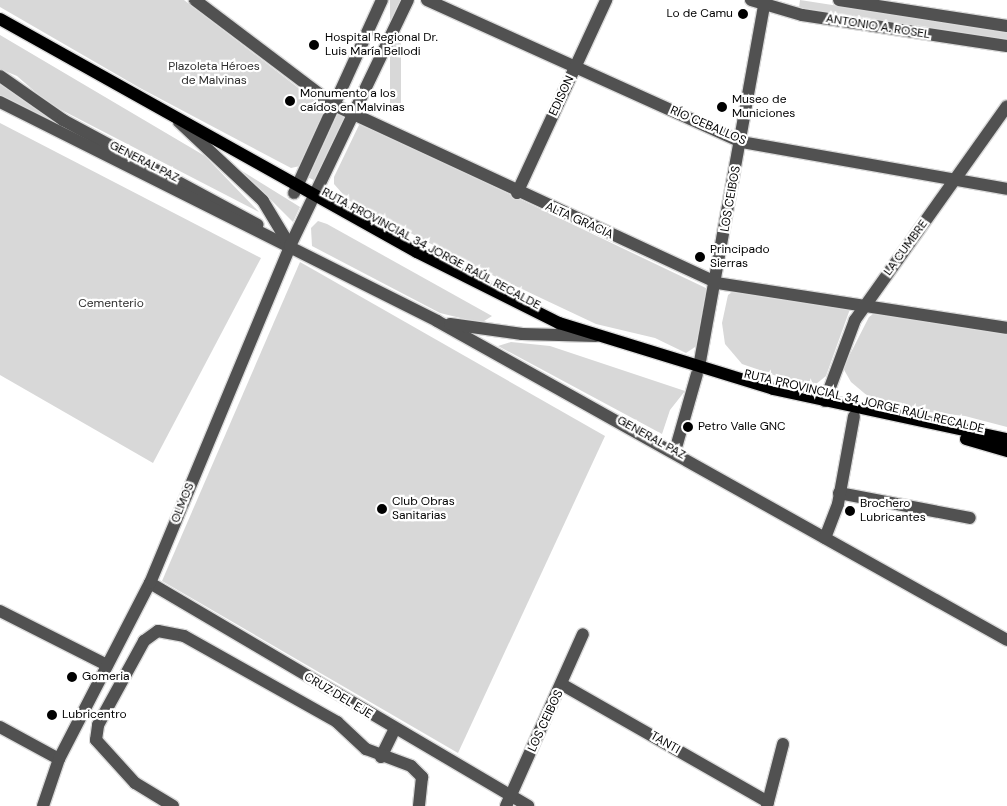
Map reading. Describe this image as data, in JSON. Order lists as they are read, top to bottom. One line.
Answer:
{"streets":{"main road":["RUTA PROVINCIAL 34 JORGE RAÚL RECALDE"],"street":["ANTONIO A. ROSEL","EDISON","RÍO CEBALLOS","GENERAL PAZ","LOS CEIBOS","ALTA GRACIA","LA CUMBRE","OLMOS","CRUZ DEL EJE","TANTI"]},"crossings":[["ANTONIO A. ROSEL","LOS CEIBOS"],["EDISON","RÍO CEBALLOS"],["EDISON","ALTA GRACIA"],["RÍO CEBALLOS","LOS CEIBOS"],["RÍO CEBALLOS","LA CUMBRE"],["GENERAL PAZ","LOS CEIBOS"],["GENERAL PAZ","OLMOS"],["LOS CEIBOS","ALTA GRACIA"],["LOS CEIBOS","RUTA PROVINCIAL 34 JORGE RAÚL RECALDE"],["LOS CEIBOS","CRUZ DEL EJE"],["LOS CEIBOS","TANTI"],["ALTA GRACIA","LA CUMBRE"],["ALTA GRACIA","OLMOS"],["LA CUMBRE","RUTA PROVINCIAL 34 JORGE RAÚL RECALDE"],["RUTA PROVINCIAL 34 JORGE RAÚL RECALDE","OLMOS"],["OLMOS","CRUZ DEL EJE"]],"parks":["Plazoleta Héroes de Malvinas","Cementerio"],"places":["Lo de Camu","Hospital Regional Dr. Luis María Bellodi","Monumento a los caídos en Malvinas","Museo de Municiones","Principado Sierras","Petro Valle GNC","Club Obras Sanitarias","Brochero Lubricantes","Gomeria","Lubricentro"]}
